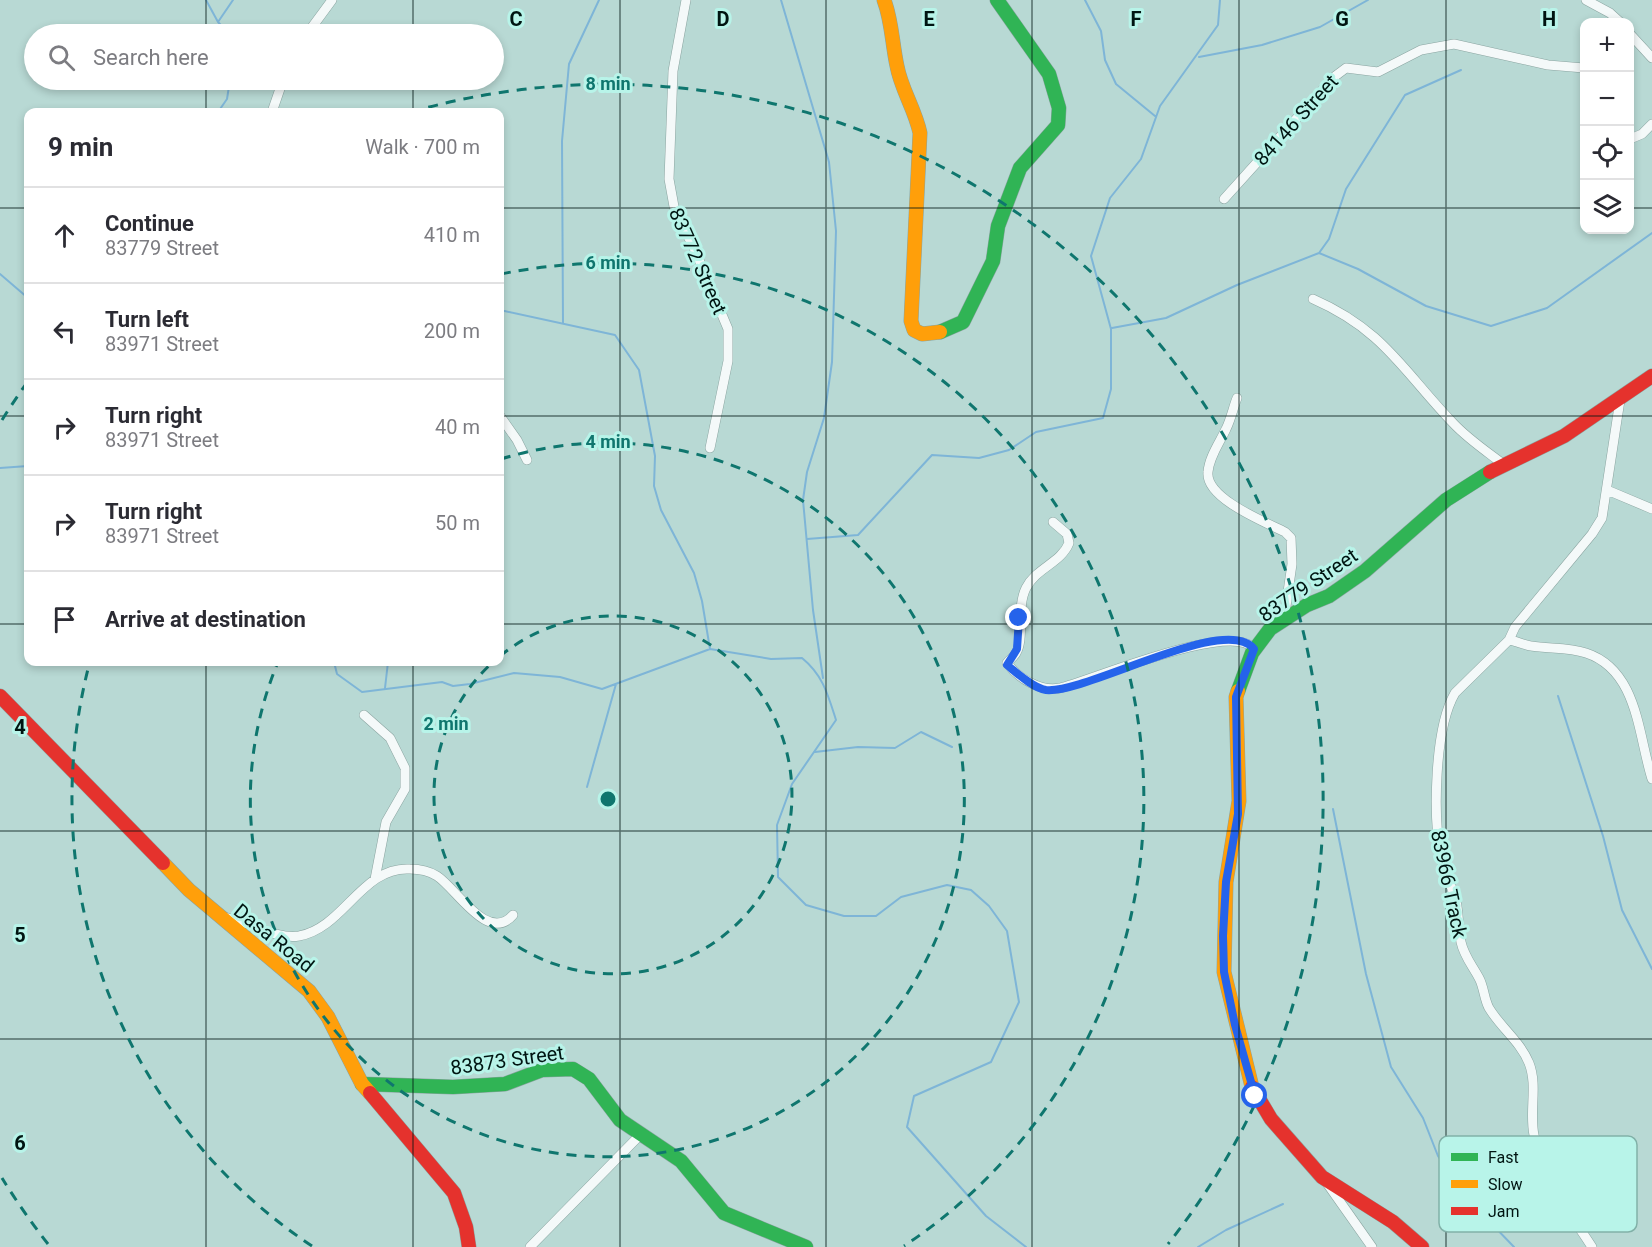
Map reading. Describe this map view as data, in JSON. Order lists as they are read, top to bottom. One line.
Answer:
{"streets":{"street":["84146 Street","83772 Street","83779 Street","83966 Track","Dasa Road","83873 Street"]},"crossings":[["83779 Street","83966 Track"],["Dasa Road","83873 Street"]],"legend":["Fast","Slow","Jam"],"page":{"map_buttons":["+","−"],"search":"Search here","heading":["9 min","Walk · 700 m"],"list":[["Continue","83779 Street","410 m"],["Turn left","83971 Street","200 m"],["Turn right","83971 Street","40 m"],["Turn right","83971 Street","50 m"],"Arrive at destination"]},"grid":{"columns":["C","D","E","F","G","H"],"rows":["4","5","6"]},"rings":["8 min","6 min","4 min","2 min"]}
